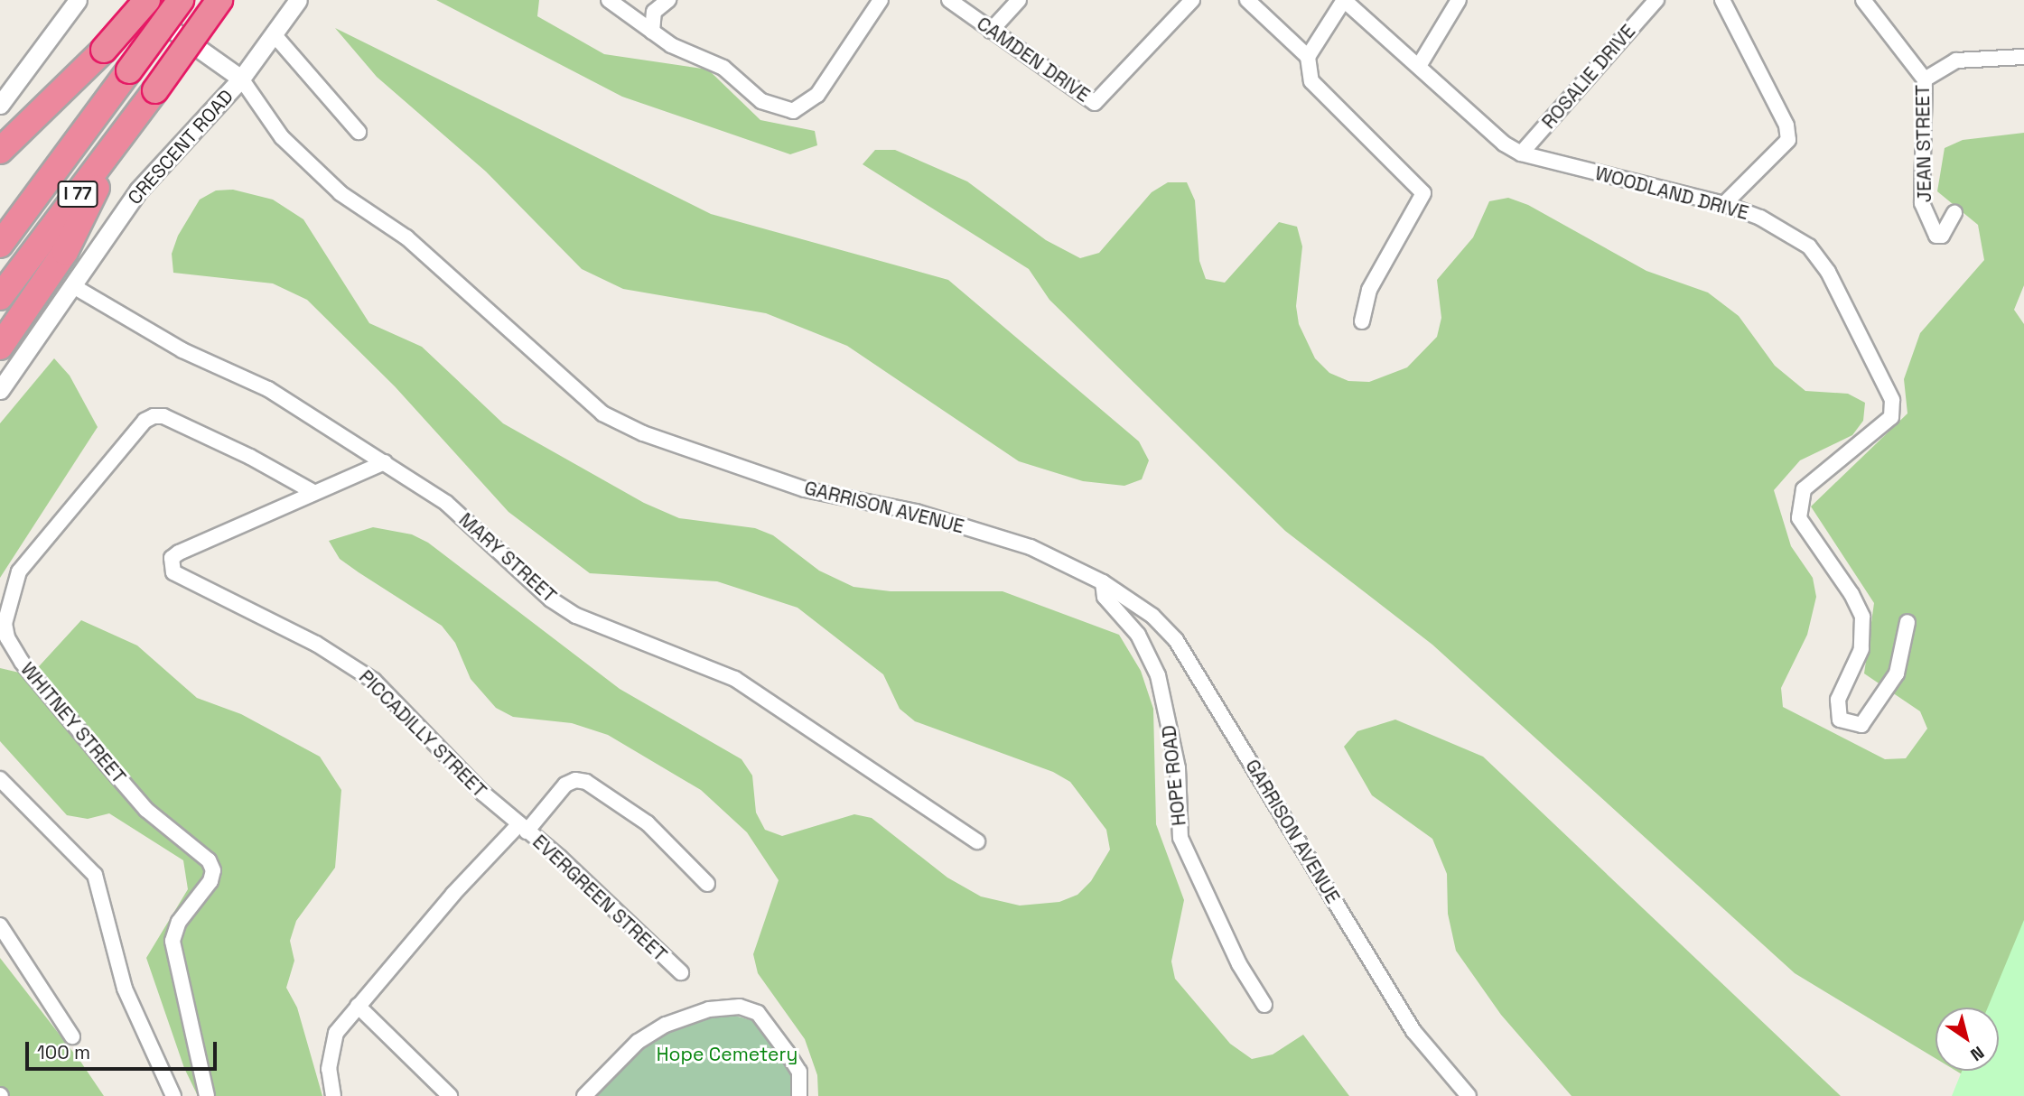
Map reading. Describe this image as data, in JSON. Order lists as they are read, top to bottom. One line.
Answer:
{"streets":{"highway":["I 77"],"street":["CAMDEN DRIVE","ROSALIE DRIVE","JEAN STREET","CRESCENT ROAD","WOODLAND DRIVE","GARRISON AVENUE","MARY STREET","WHITNEY STREET","PICCADILLY STREET","HOPE ROAD","EVERGREEN STREET"]},"crossings":[["ROSALIE DRIVE","WOODLAND DRIVE"],["CRESCENT ROAD","GARRISON AVENUE"],["CRESCENT ROAD","MARY STREET"],["GARRISON AVENUE","HOPE ROAD"],["MARY STREET","PICCADILLY STREET"],["WHITNEY STREET","PICCADILLY STREET"],["PICCADILLY STREET","EVERGREEN STREET"]],"parks":["Hope Cemetery"],"scale_bar":"100 m","north":"bottom right"}
